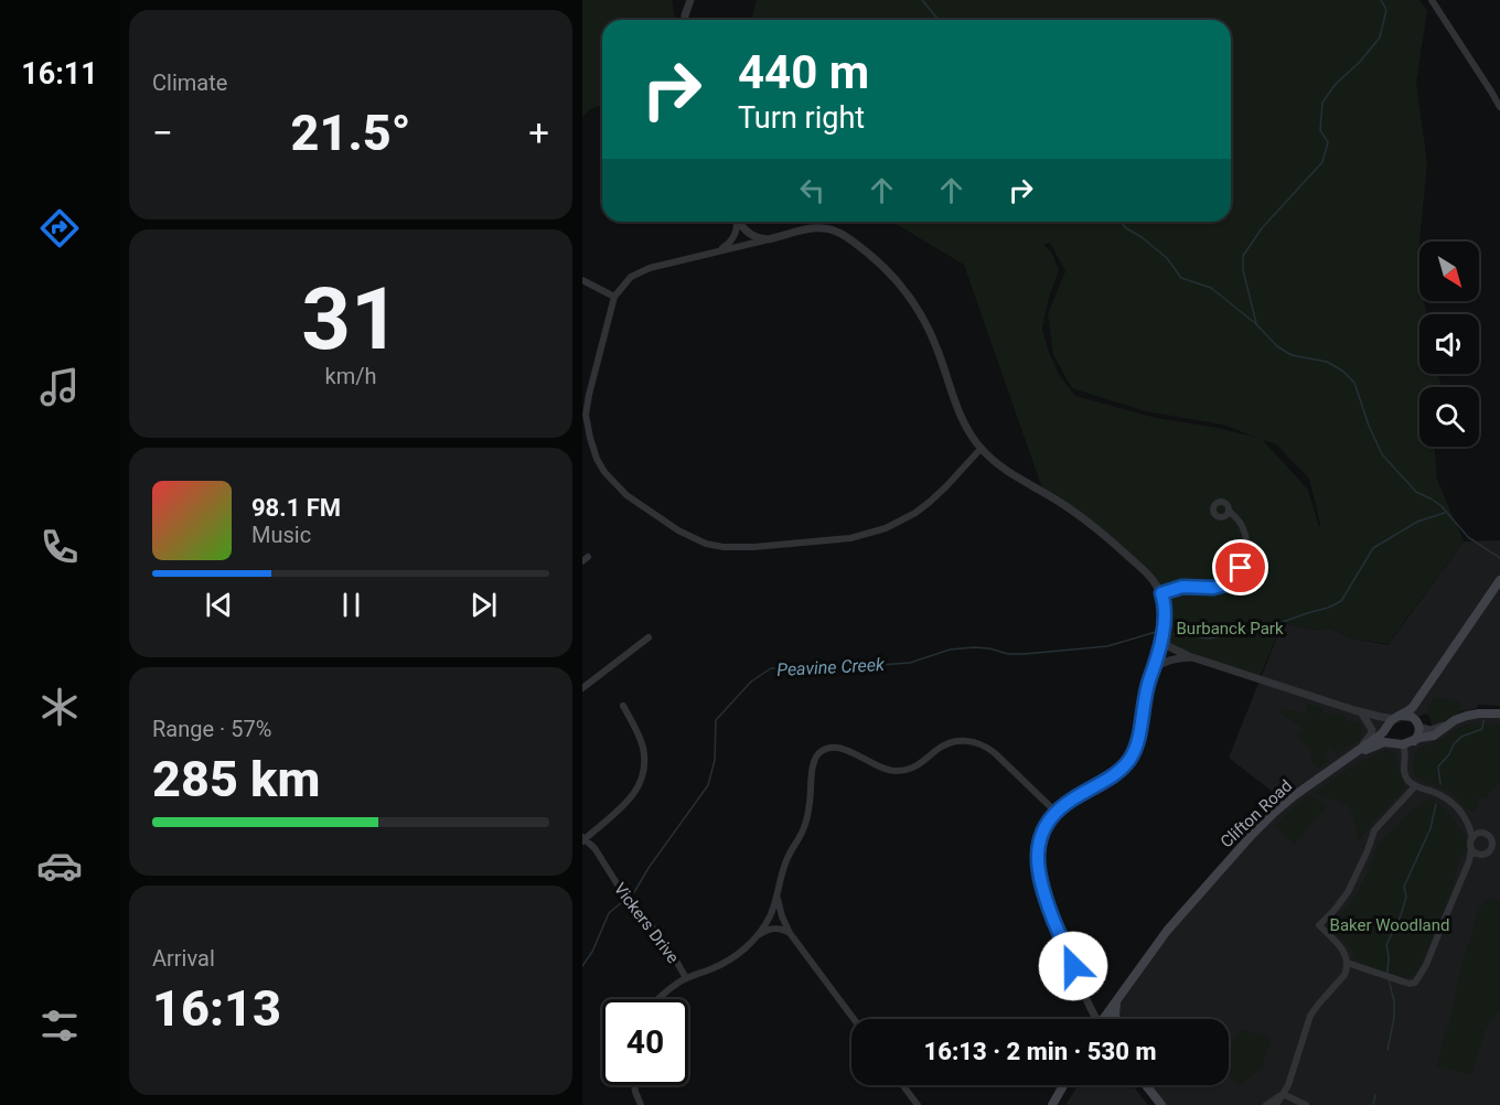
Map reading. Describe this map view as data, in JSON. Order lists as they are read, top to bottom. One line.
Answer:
{"streets":{"main road":["Clifton Road"],"street":["Vickers Drive"]},"water":["Peavine Creek"],"parks":["Burbanck Park","Baker Woodland"],"north":"bottom right","page":{"tabs":"16:11","tile":["Climate",["31","km/h"],["Range · 57%","285 km"],["Arrival","16:13"]],"turn":["440 m","Turn right"],"heat":["−","21.5°","+"],"song":["98.1 FM","Music"],"limit":"40","trip":"16:13 · 2 min · 530 m"}}
